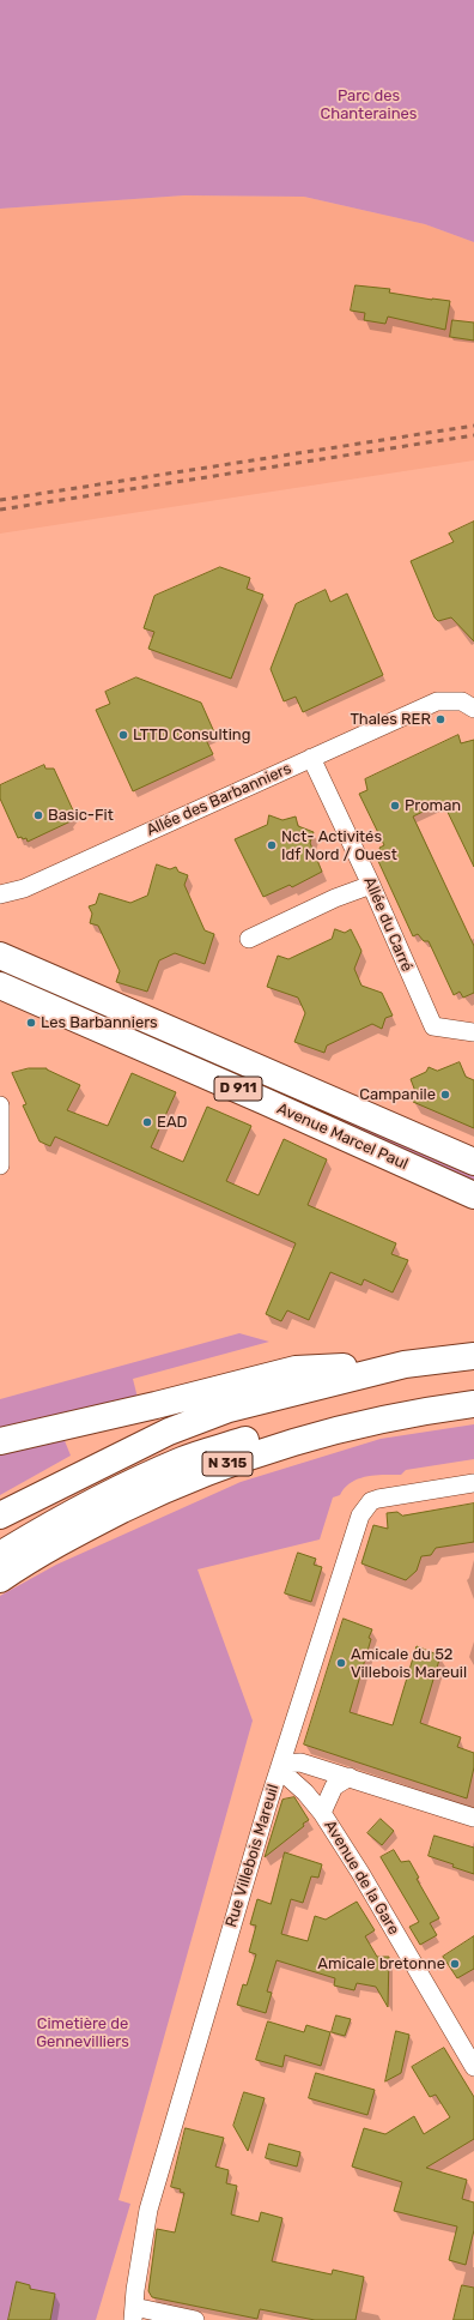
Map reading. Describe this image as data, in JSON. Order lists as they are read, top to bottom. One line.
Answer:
{"streets":{"main road":["D 911","Avenue Marcel Paul","N 315"],"street":["Allée des Barbanniers","Allée du Carré","Rue Villebois Mareuil","Avenue de la Gare"]},"crossings":[["Allée des Barbanniers","Allée du Carré"],["Rue Villebois Mareuil","Avenue de la Gare"]],"parks":["Parc des Chanteraines","Cimetière de Gennevilliers"],"places":["Thales RER","LTTD Consulting","Proman","Basic-Fit","Nct- Activités Idf Nord / Ouest","Les Barbanniers","Campanile","EAD","Amicale du 52 Villebois Mareuil","Amicale bretonne"]}
